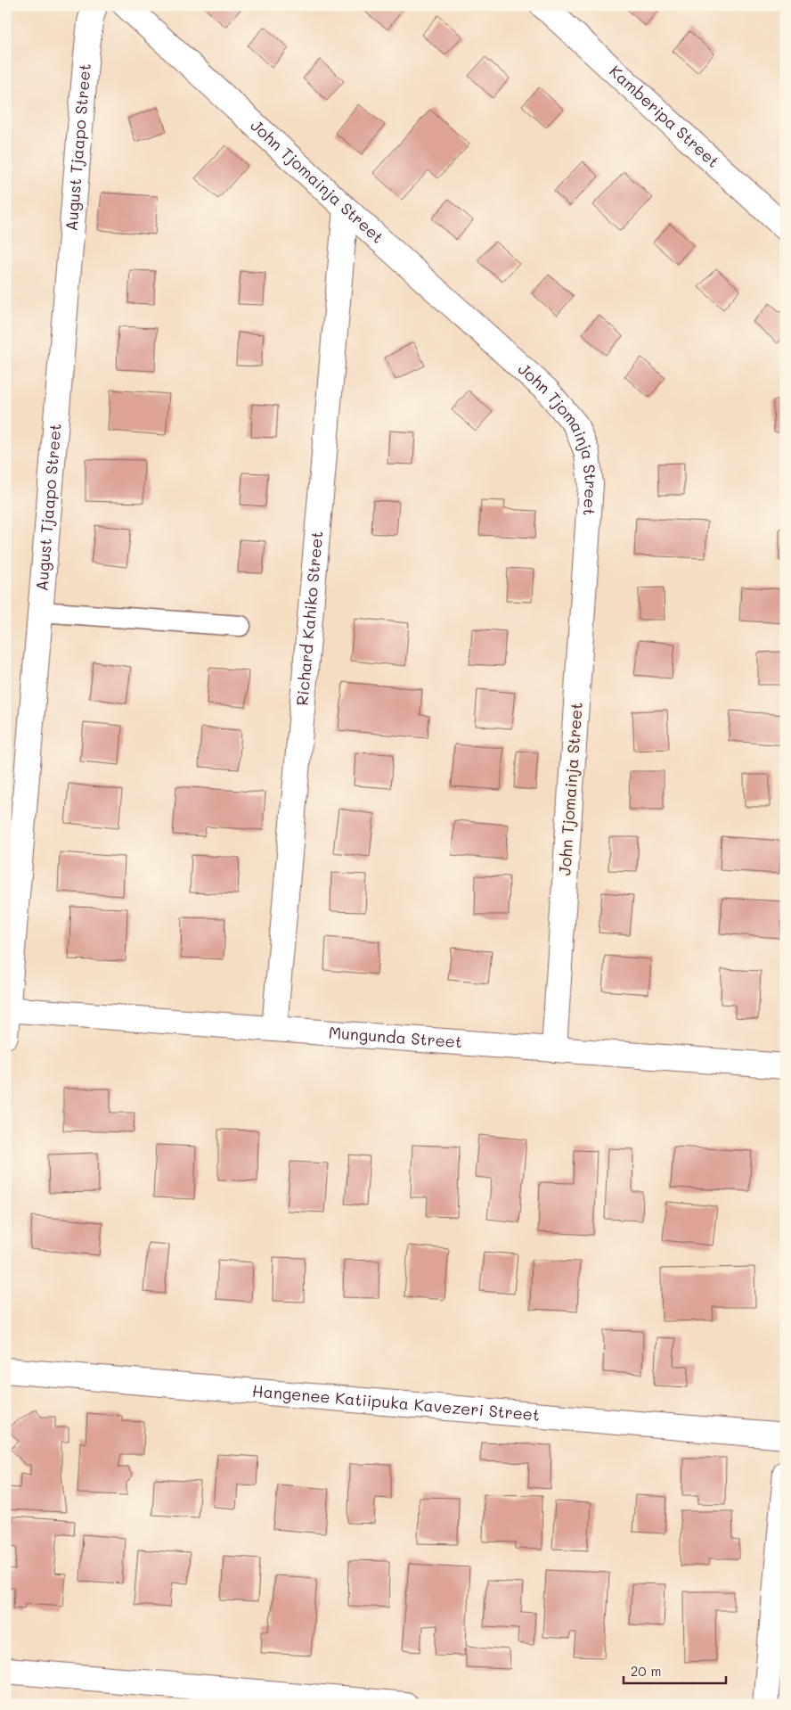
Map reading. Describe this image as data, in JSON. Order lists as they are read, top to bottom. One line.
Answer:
{"streets":{"street":["Kamberipa Street","August Tjaapo Street","John Tjomainja Street","Richard Kahiko Street","Mungunda Street","Hangenee Katiipuka Kavezeri Street"]},"crossings":[["August Tjaapo Street","Mungunda Street"],["John Tjomainja Street","Richard Kahiko Street"],["John Tjomainja Street","Mungunda Street"],["Richard Kahiko Street","Mungunda Street"]],"scale_bar":"20 m"}
